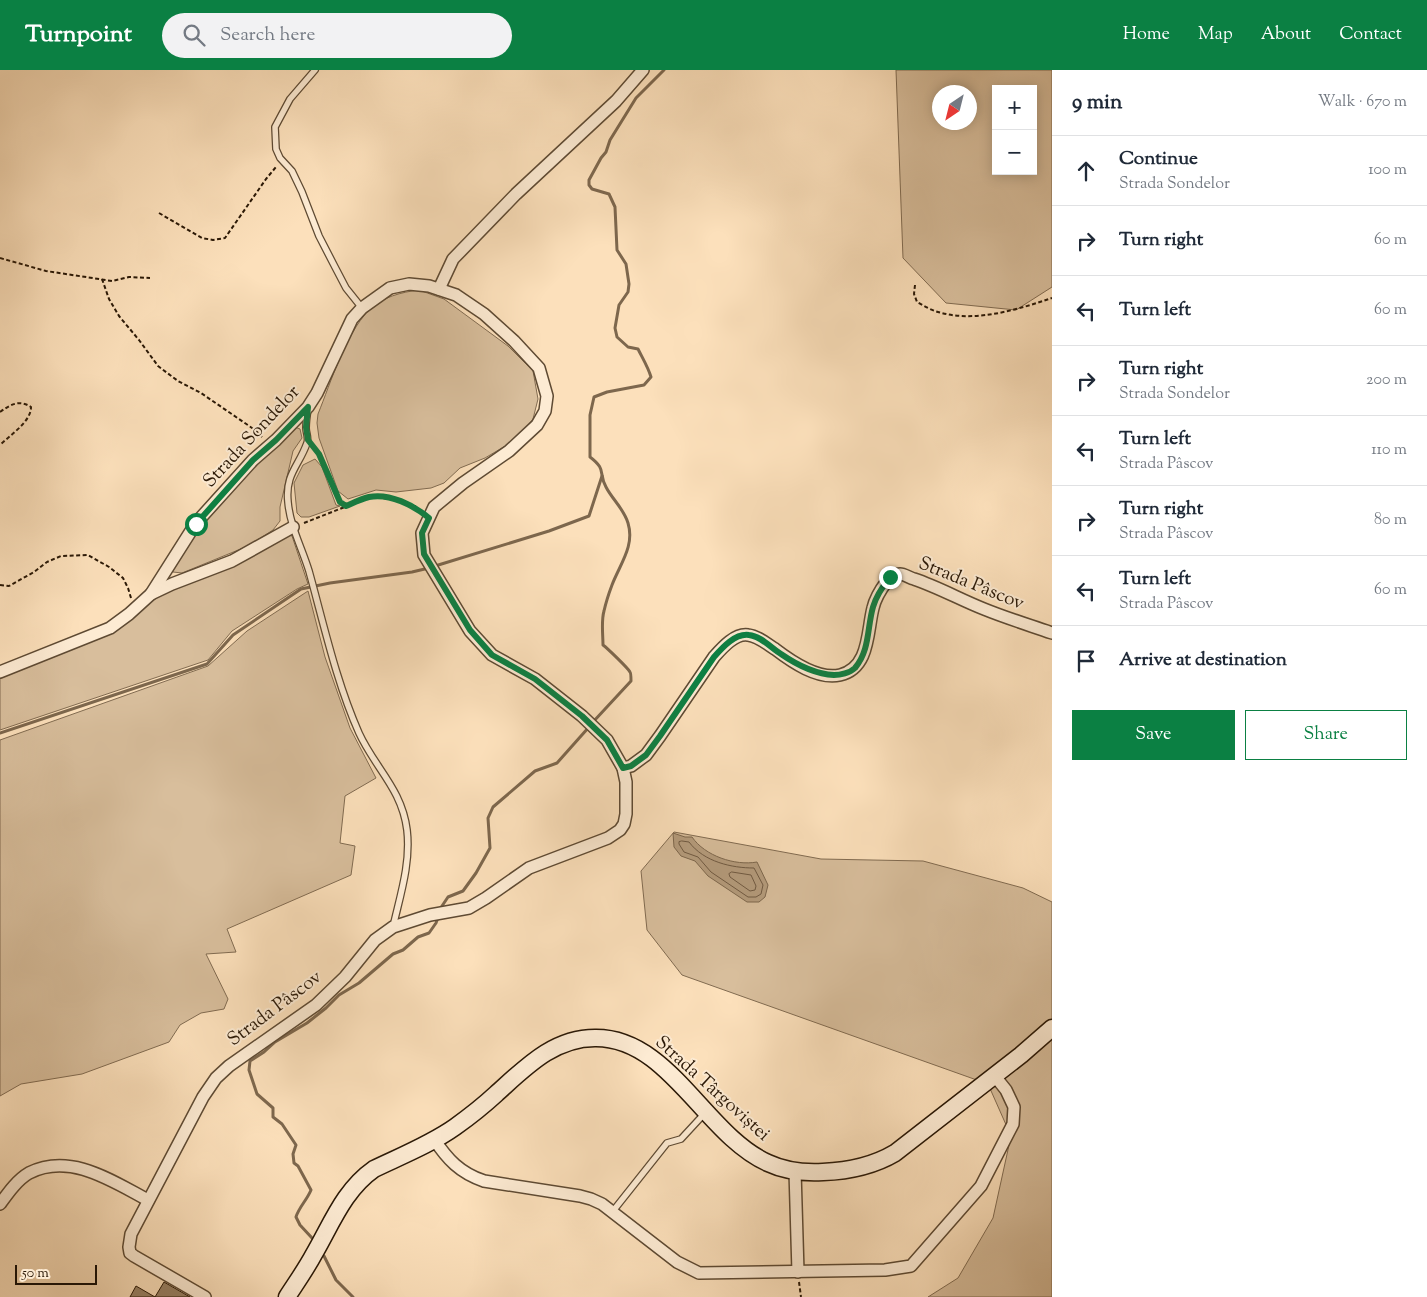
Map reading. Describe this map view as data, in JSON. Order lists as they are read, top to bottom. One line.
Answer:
{"streets":{"main road":["Strada Târgoviștei"],"street":["Strada Sondelor","Strada Pâscov"]},"crossings":[["Strada Sondelor","Strada Pâscov"]],"scale_bar":"50 m","north":"bottom left","page":{"header":"Turnpoint","search":"Search here","nav":["Home","Map","About","Contact"],"heading":["9 min","Walk · 670 m"],"map_buttons":["+","−"],"list":[["Continue","Strada Sondelor","100 m"],["Turn right","60 m"],["Turn left","60 m"],["Turn right","Strada Sondelor","200 m"],["Turn left","Strada Pâscov","110 m"],["Turn right","Strada Pâscov","80 m"],["Turn left","Strada Pâscov","60 m"],"Arrive at destination"],"buttons":["Save","Share"],"scale":"50 m"}}
